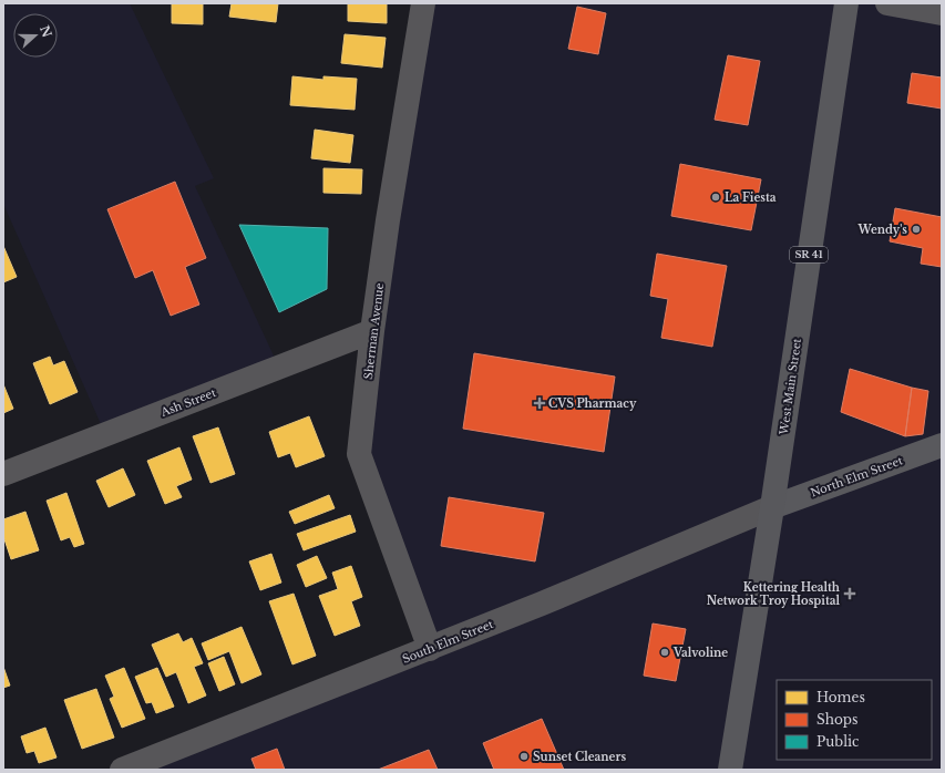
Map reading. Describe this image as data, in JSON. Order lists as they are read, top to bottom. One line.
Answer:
{"streets":{"main road":["SR 41","West Main Street","North Elm Street"],"street":["Sherman Avenue","Ash Street","South Elm Street"]},"crossings":[["Sherman Avenue","Ash Street"],["Sherman Avenue","South Elm Street"],["West Main Street","North Elm Street"],["West Main Street","South Elm Street"],["North Elm Street","South Elm Street"]],"places":{"other":["La Fiesta","Wendy's","Valvoline","Sunset Cleaners"],"health":["CVS Pharmacy","Kettering Health Network Troy Hospital"]},"legend":["Homes","Shops","Public"],"north":"right"}
